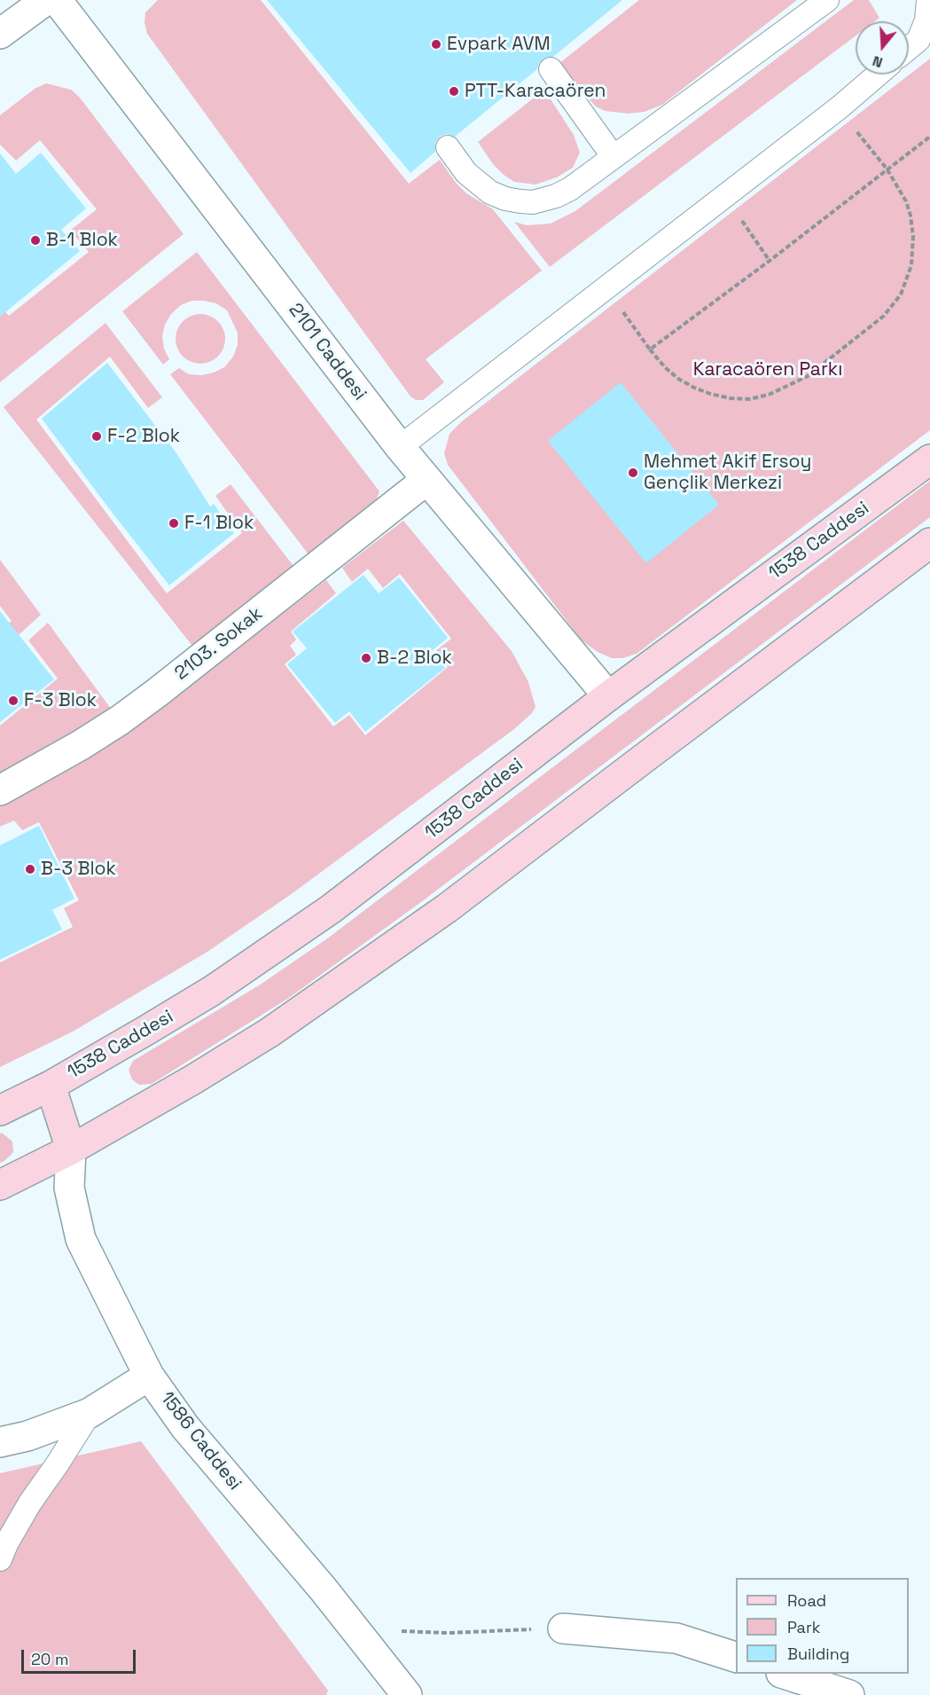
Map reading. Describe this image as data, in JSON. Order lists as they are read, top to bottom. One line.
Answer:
{"streets":{"main road":["1538 Caddesi"],"street":["2101 Caddesi","2103. Sokak","1586 Caddesi"]},"crossings":[["2101 Caddesi","1538 Caddesi"],["2101 Caddesi","2103. Sokak"]],"parks":["Karacaören Parkı"],"places":["Evpark AVM","PTT-Karacaören","B-1 Blok","F-2 Blok","Mehmet Akif Ersoy Gençlik Merkezi","F-1 Blok","B-2 Blok","F-3 Blok","B-3 Blok"],"legend":["Road","Park","Building"],"scale_bar":"20 m","north":"bottom"}
